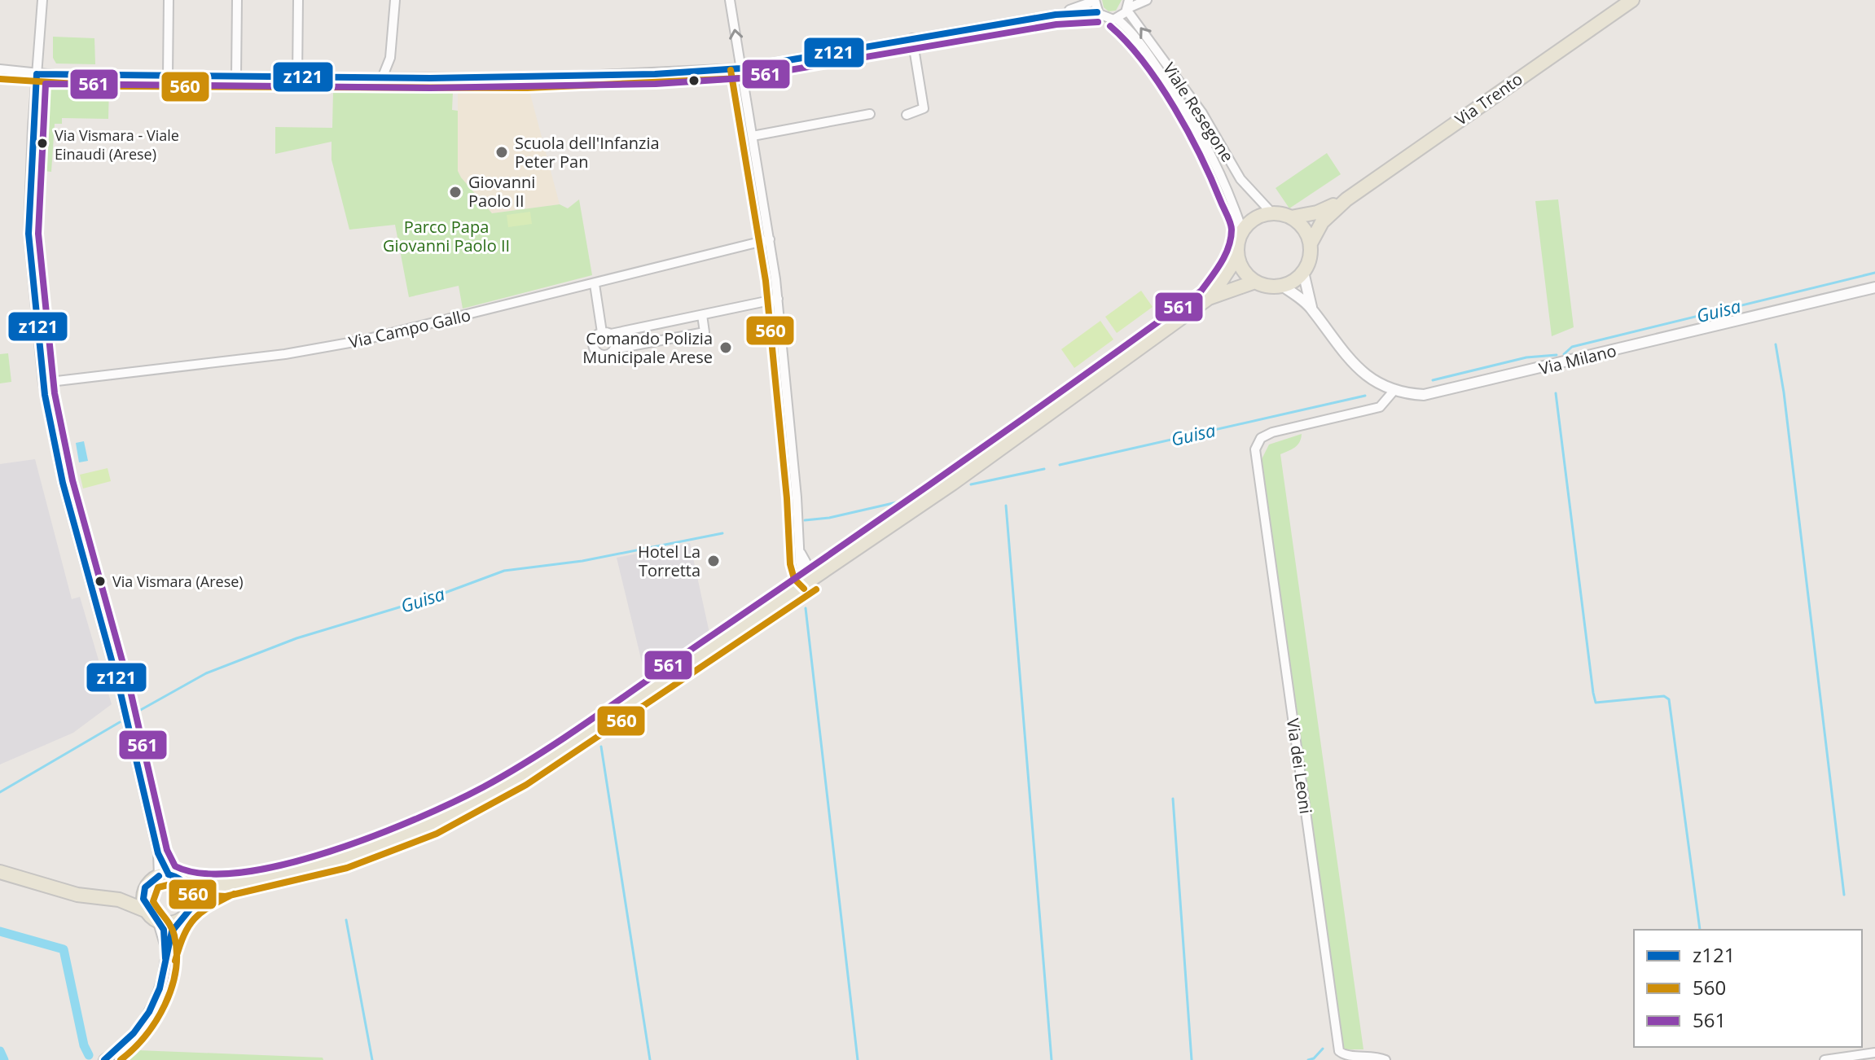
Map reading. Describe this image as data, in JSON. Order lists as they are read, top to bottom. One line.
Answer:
{"streets":{"main road":["Via Trento"],"street":["Viale Resegone","Via Campo Gallo","Via Milano","Via dei Leoni"]},"crossings":[["Via Milano","Via dei Leoni"]],"water":["Guisa"],"parks":["Parco Papa Giovanni Paolo II"],"places":["Via Vismara - Viale Einaudi (Arese)","Scuola dell'Infanzia Peter Pan","Giovanni Paolo II","Comando Polizia Municipale Arese","Hotel La Torretta","Via Vismara (Arese)"],"lines":["transit line z121","transit line 561","transit line 560"],"legend":["z121","560","561"]}
